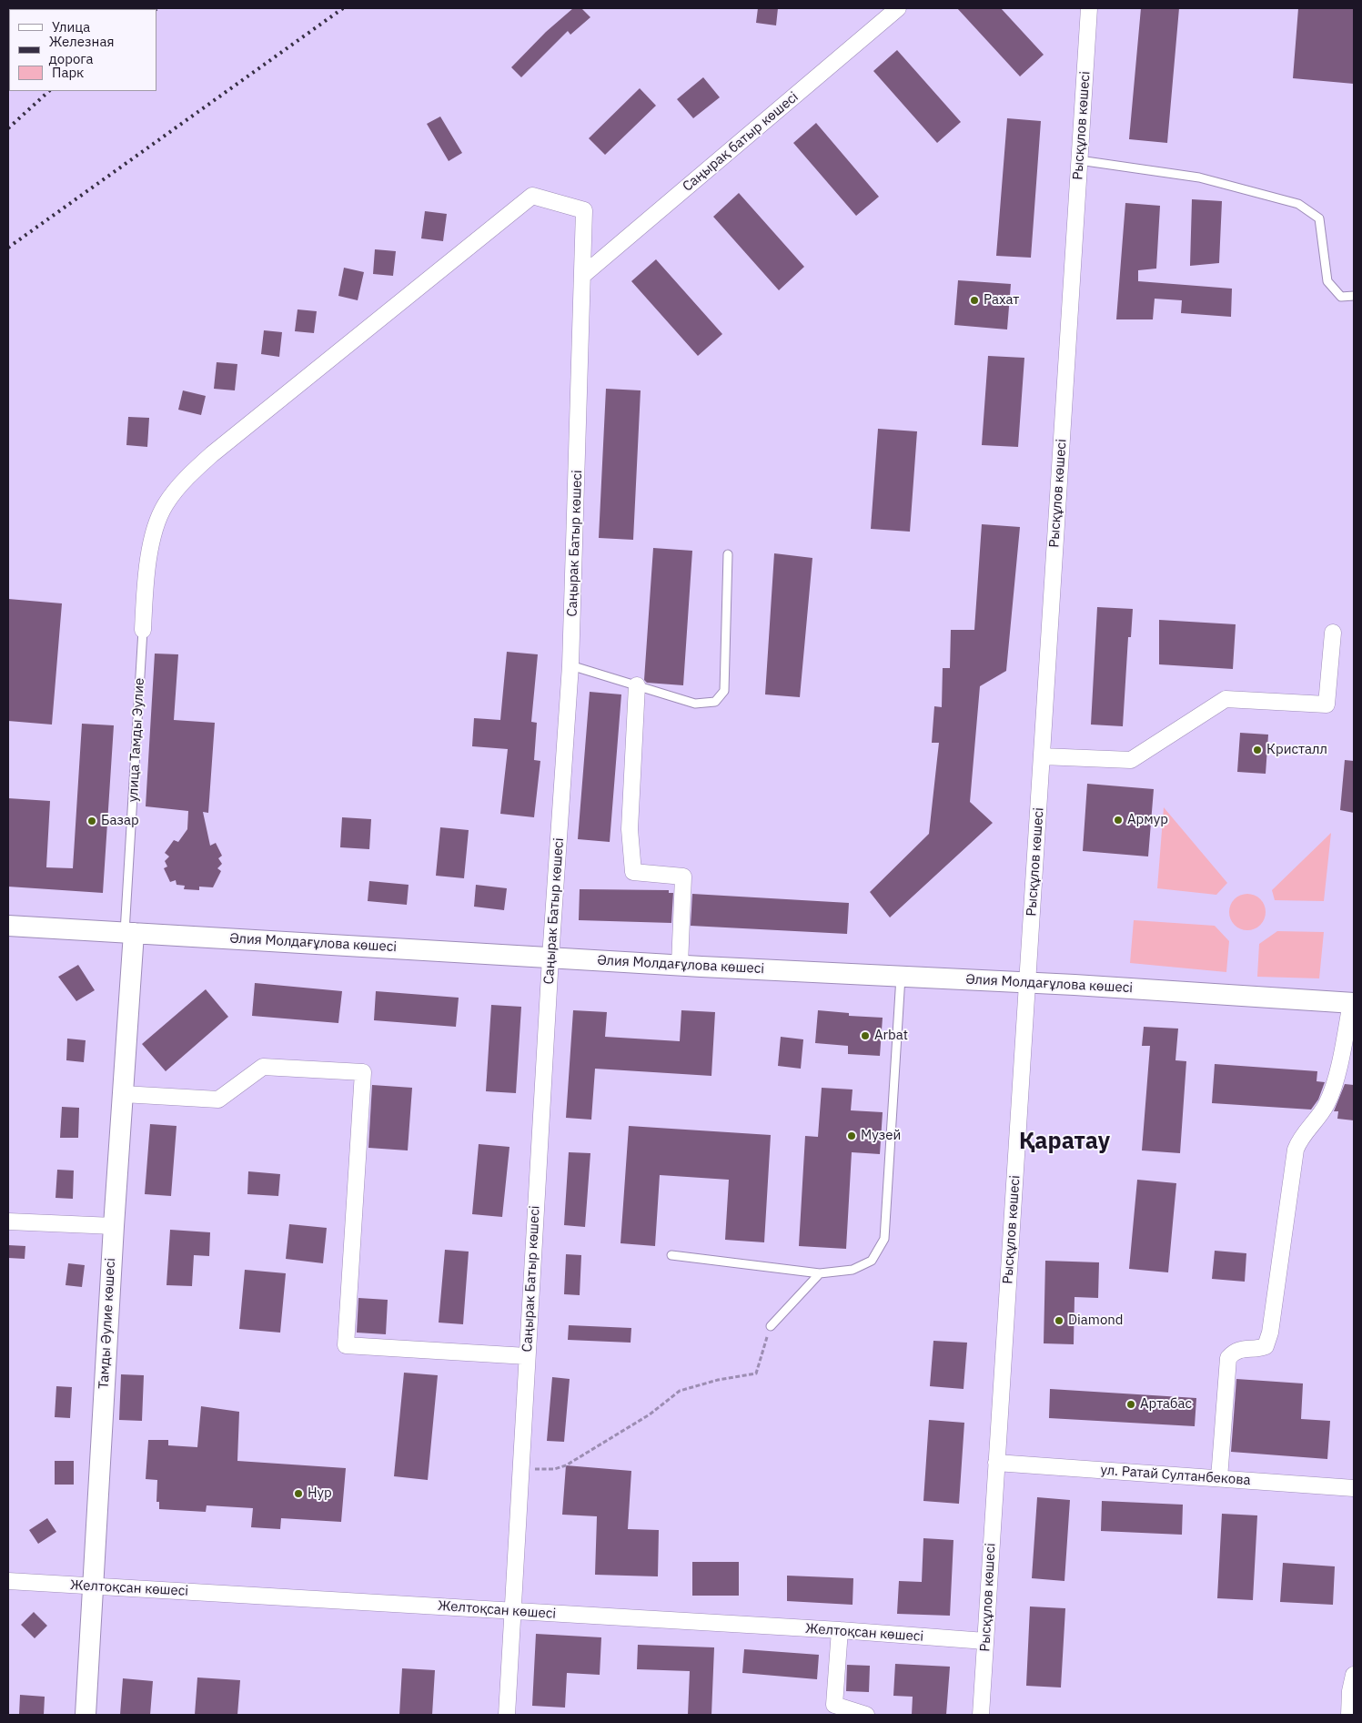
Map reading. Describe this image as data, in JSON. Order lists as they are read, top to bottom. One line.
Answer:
{"streets":{"street":["Рысқұлов көшесі","Саңырақ батыр көшесі","Саңырак Батыр көшесі","Әлия Молдағұлова көшесі","Тамды Әулие көшесі","ул. Ратай Султанбекова","Желтоқсан көшесі"],"lane":["улица Тамды Эулие"]},"crossings":[["Рысқұлов көшесі","Әлия Молдағұлова көшесі"],["Рысқұлов көшесі","ул. Ратай Султанбекова"],["Рысқұлов көшесі","Желтоқсан көшесі"],["Саңырақ батыр көшесі","Саңырак Батыр көшесі"],["Саңырак Батыр көшесі","улица Тамды Эулие"],["Саңырак Батыр көшесі","Әлия Молдағұлова көшесі"],["Саңырак Батыр көшесі","Желтоқсан көшесі"],["улица Тамды Эулие","Әлия Молдағұлова көшесі"],["улица Тамды Эулие","Тамды Әулие көшесі"],["Әлия Молдағұлова көшесі","Тамды Әулие көшесі"],["Тамды Әулие көшесі","Желтоқсан көшесі"]],"districts":["Қаратау"],"places":["Рахат","Кристалл","Армур","Базар","Arbat","Музей","Diamond","Артабас","Нур"],"legend":["Улица","Железная дорога","Парк"]}
